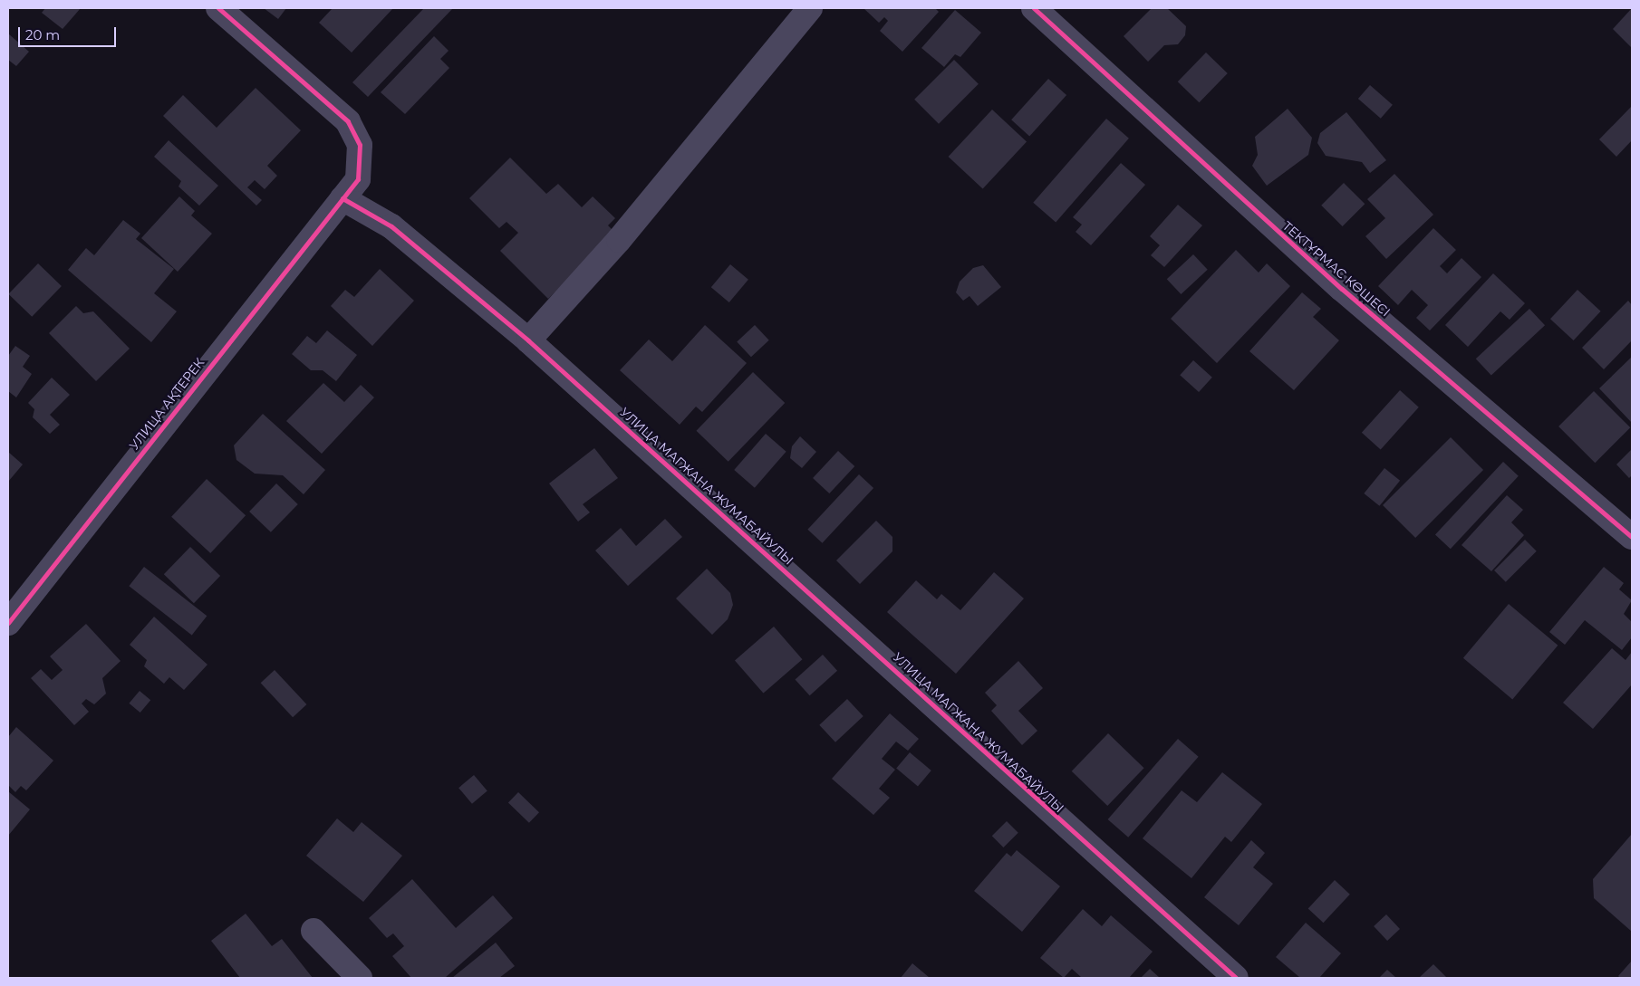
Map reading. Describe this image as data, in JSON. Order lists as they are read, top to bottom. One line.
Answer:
{"streets":{"street":["ТЕКТҰРМАС КӨШЕСІ","УЛИЦА АҚТЕРЕК","УЛИЦА МАГЖАНА ЖУМАБАЙУЛЫ"]},"crossings":[["УЛИЦА АҚТЕРЕК","УЛИЦА МАГЖАНА ЖУМАБАЙУЛЫ"]],"scale_bar":"20 m"}
